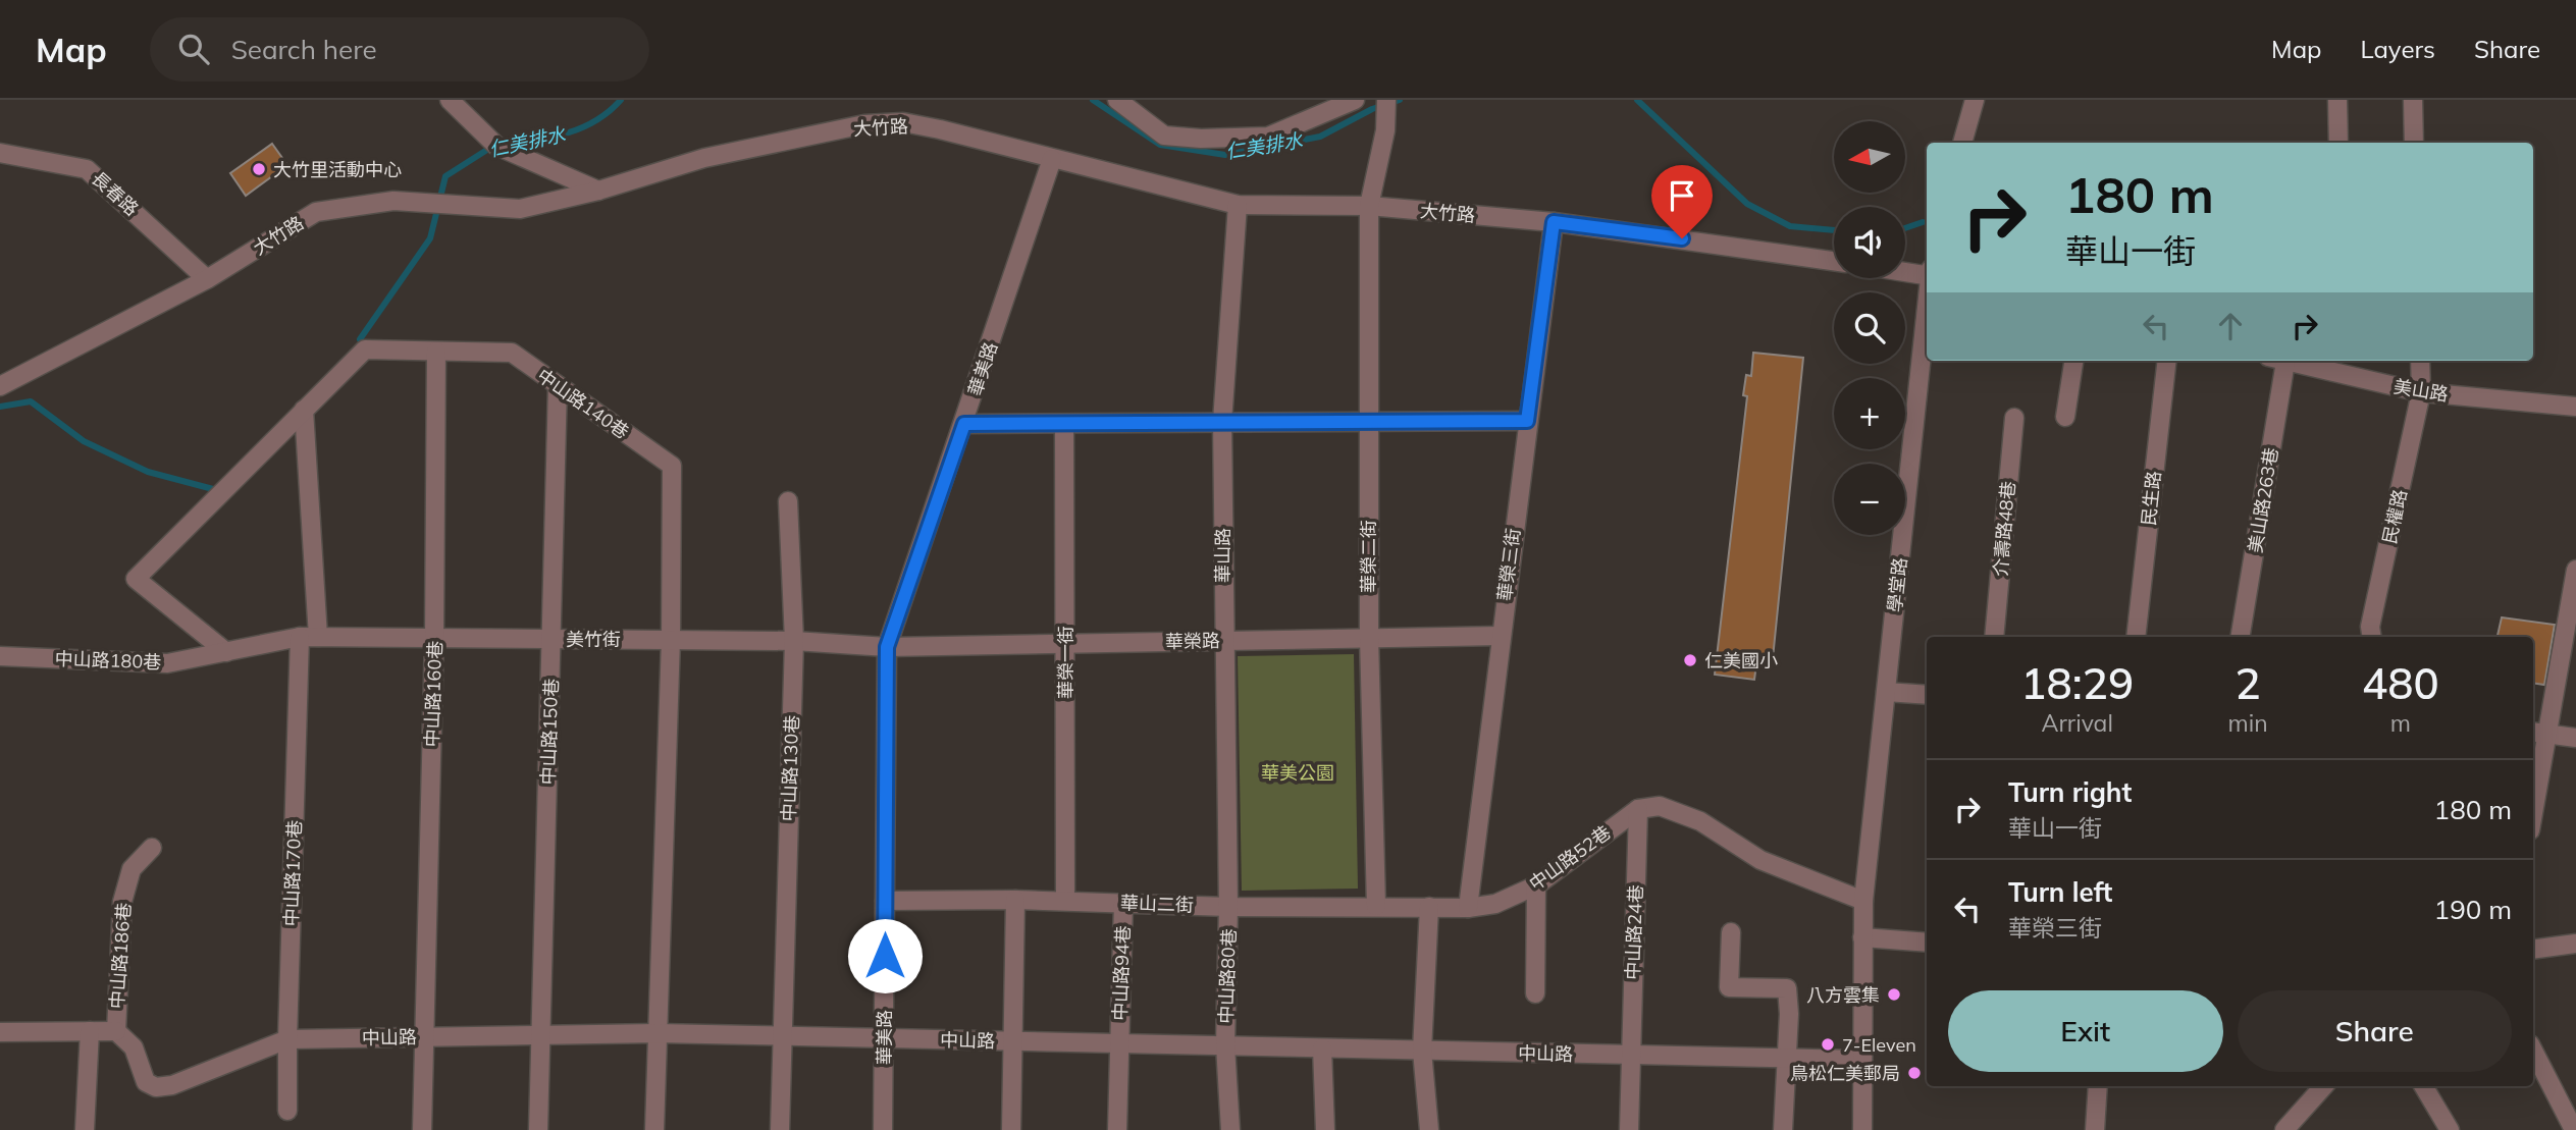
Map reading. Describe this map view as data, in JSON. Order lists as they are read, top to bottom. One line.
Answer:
{"streets":{"street":["大竹路","長春路","華美路","美山路","中山路140巷","民生路","美山路263巷","民權路","介壽路48巷","華山路","華榮二街","華榮三街","學堂路","美竹街","華榮路","中山路180巷","華榮一街","中山路160巷","中山路150巷","中山路130巷","中山路52巷","中山路170巷","華山二街","中山路24巷","中山路186巷","中山路94巷","中山路80巷","中山路"]},"crossings":[["大竹路","長春路"],["大竹路","華美路"],["大竹路","華山路"],["大竹路","華榮二街"],["大竹路","華榮三街"],["華美路","美竹街"],["華美路","華榮路"],["華美路","華山二街"],["華美路","中山路"],["美山路","民權路"],["中山路140巷","美竹街"],["中山路140巷","中山路180巷"],["中山路140巷","中山路160巷"],["中山路140巷","中山路150巷"],["中山路140巷","中山路170巷"],["中山路140巷","中山路"],["華山路","華榮路"],["華山路","華山二街"],["華山路","中山路80巷"],["華榮二街","華榮路"],["華榮二街","華山二街"],["華榮三街","華榮路"],["華榮三街","中山路52巷"],["學堂路","中山路"],["美竹街","華榮路"],["美竹街","中山路180巷"],["美竹街","中山路160巷"],["美竹街","中山路150巷"],["美竹街","中山路130巷"],["美竹街","中山路170巷"],["華榮路","華榮一街"],["中山路180巷","中山路170巷"],["華榮一街","華山二街"],["中山路160巷","中山路"],["中山路150巷","中山路"],["中山路130巷","中山路"],["中山路52巷","華山二街"],["中山路52巷","中山路24巷"],["中山路170巷","中山路"],["華山二街","中山路94巷"],["華山二街","中山路80巷"],["中山路24巷","中山路"],["中山路186巷","中山路"],["中山路94巷","中山路"],["中山路80巷","中山路"]],"water":["仁美排水"],"parks":["華美公園"],"places":["大竹里活動中心","仁美國小","八方雲集","7-Eleven","鳥松仁美郵局"],"north":"left","page":{"header":"Map","search":"Search here","nav":["Map","Layers","Share"],"map_buttons":["+","−"],"turn":["180 m","華山一街"],"eta":["18:29","Arrival","2","min","480","m"],"list":[{"name":"Turn right","note":"華山一街","value":"180 m"},{"name":"Turn left","note":"華榮三街","value":"190 m"}],"buttons":["Exit","Share"]}}
